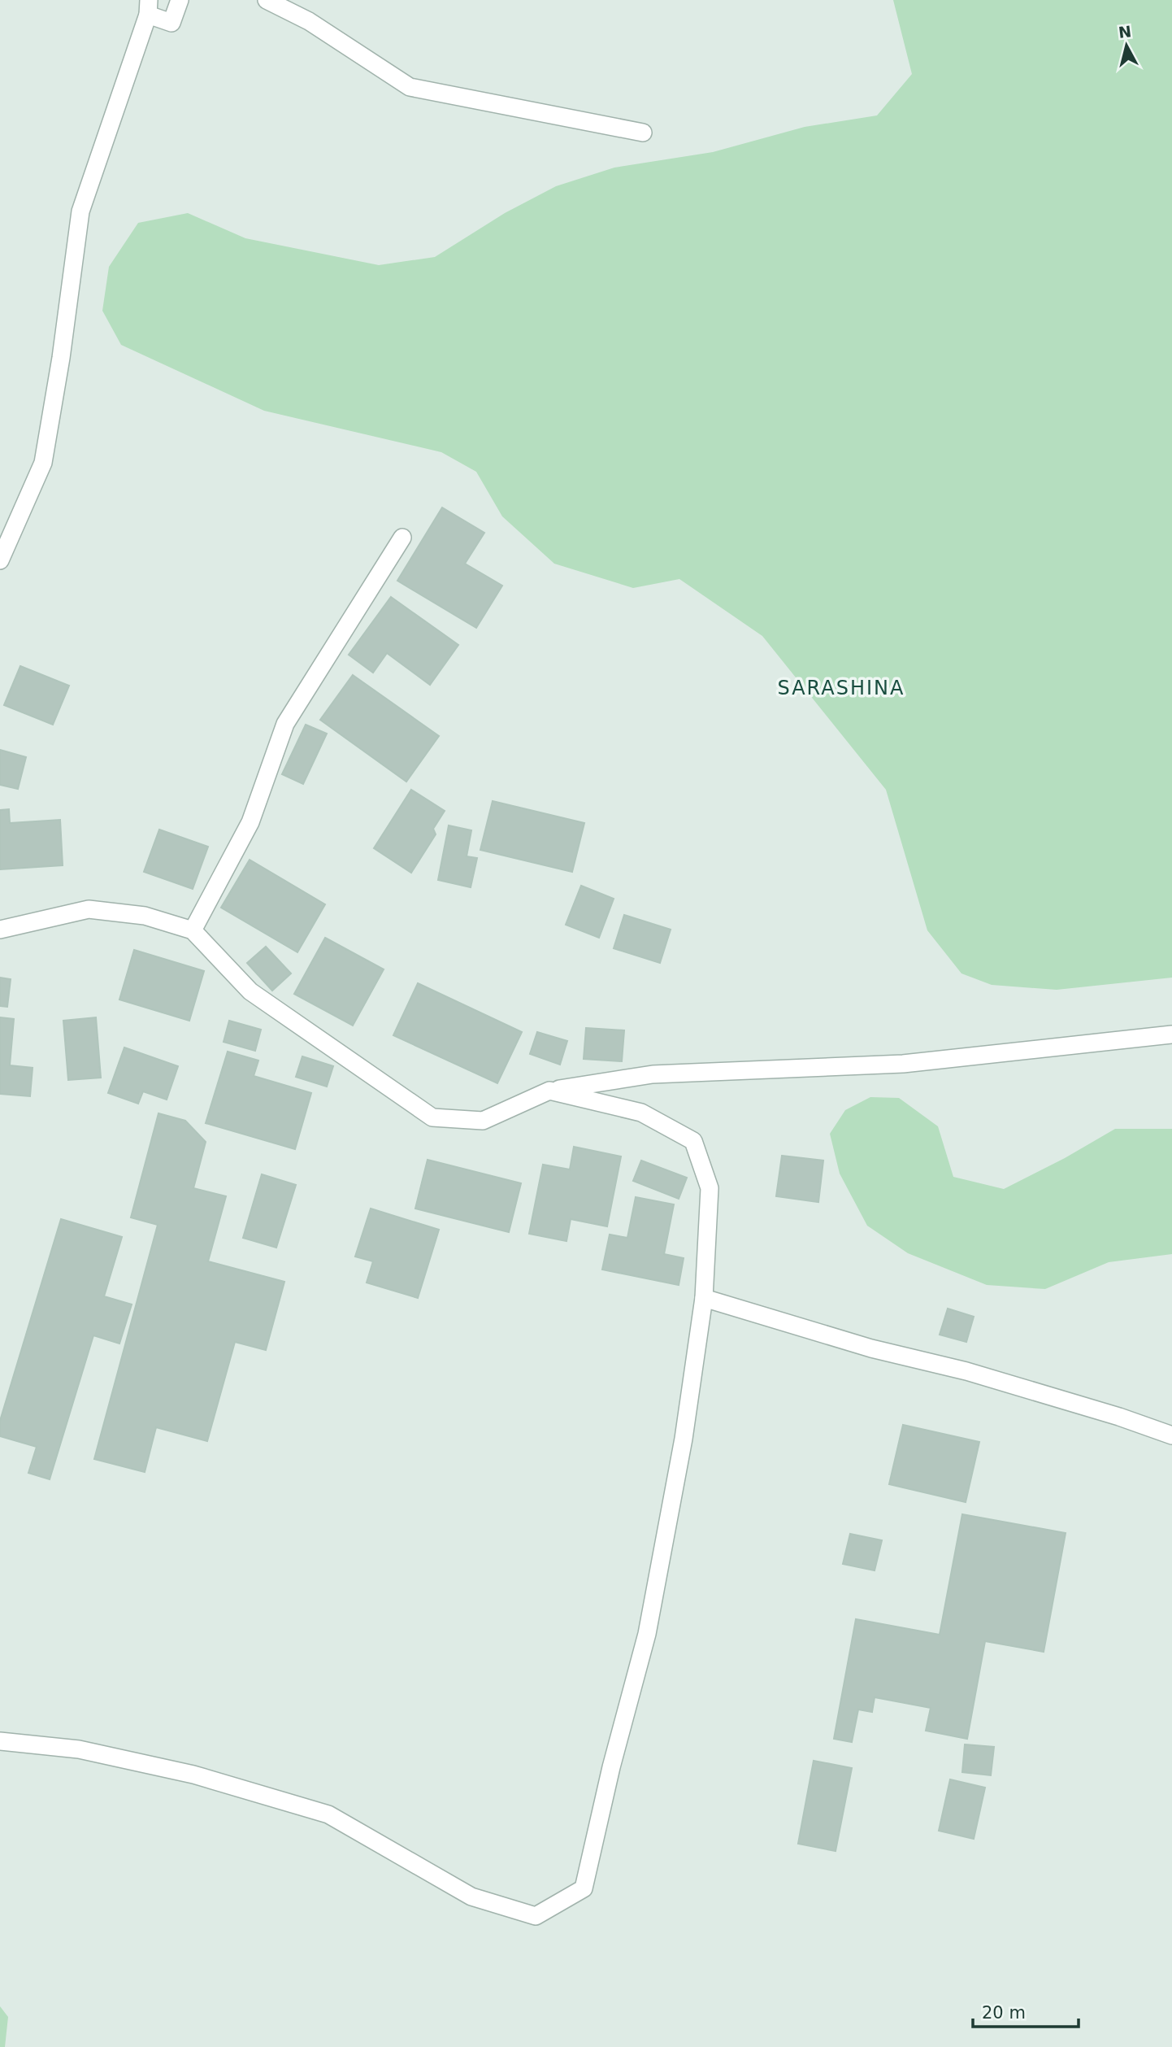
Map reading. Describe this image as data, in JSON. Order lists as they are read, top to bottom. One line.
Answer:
{"districts":["SARASHINA"],"scale_bar":"20 m","north":"top"}
